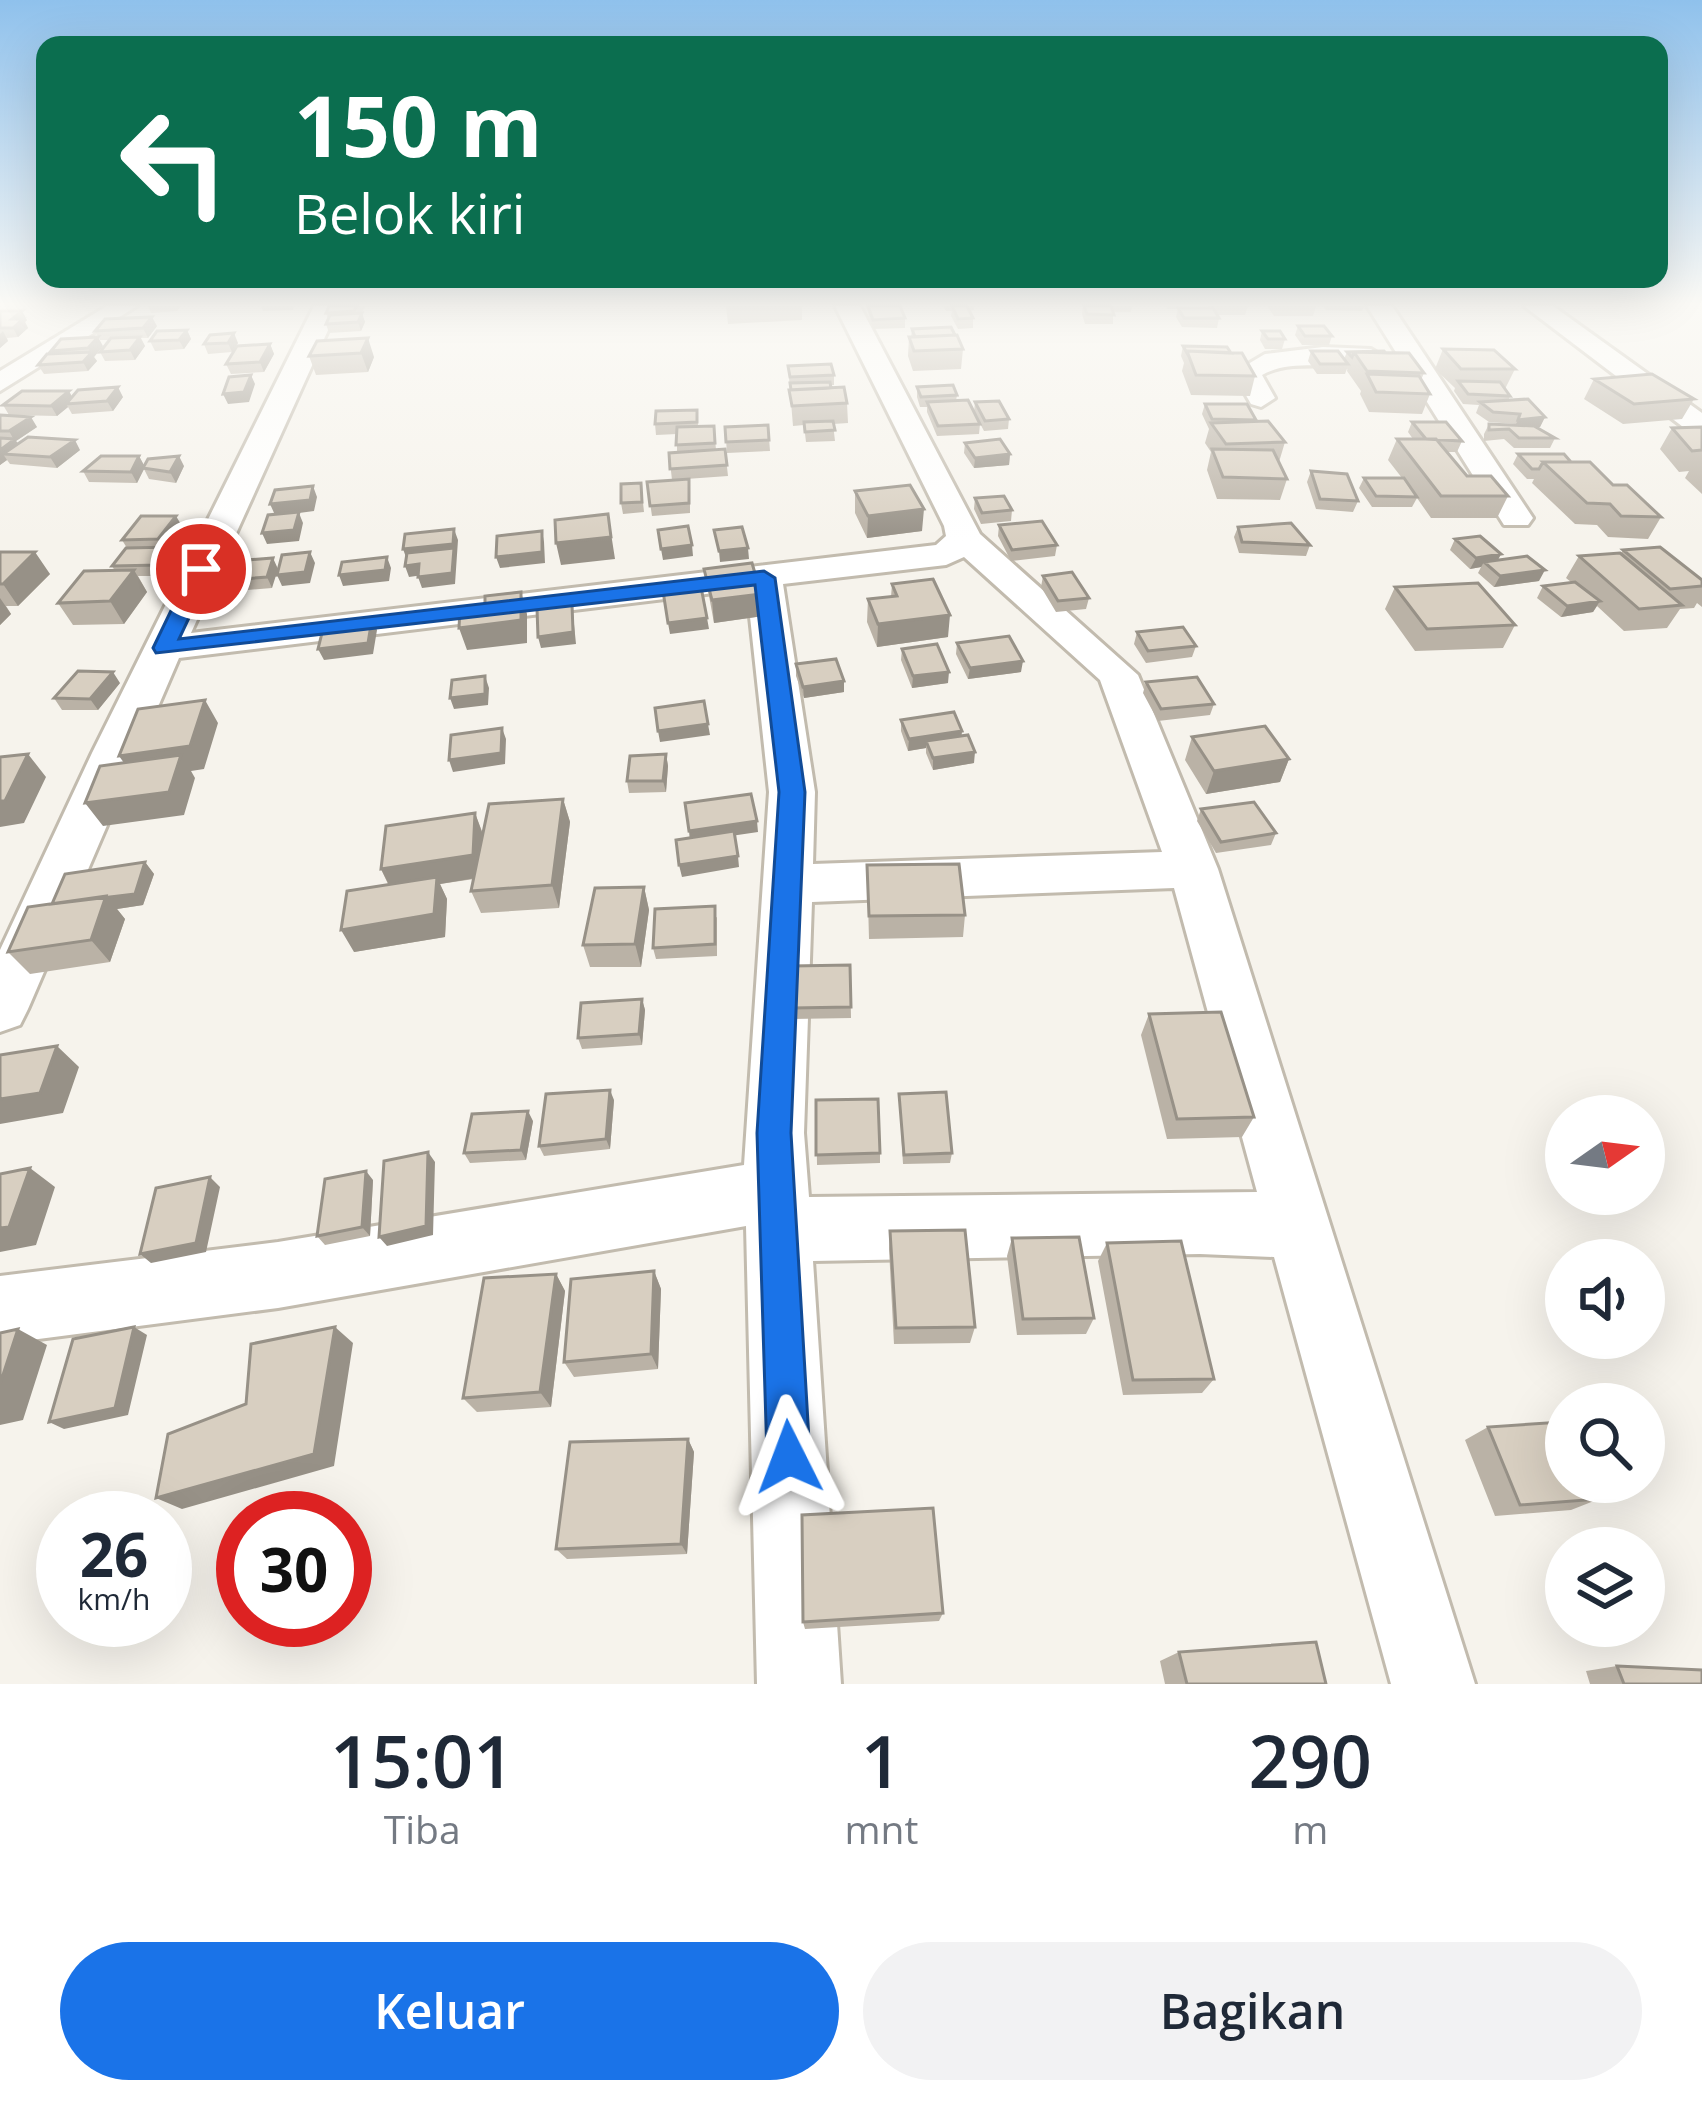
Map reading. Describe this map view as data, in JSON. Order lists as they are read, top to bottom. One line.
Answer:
{"north":"right","page":{"turn":["150 m","Belok kiri"],"speed":"26 km/h","limit":"30","eta":["15:01","Tiba","1","mnt","290","m"],"buttons":["Keluar","Bagikan"]}}
